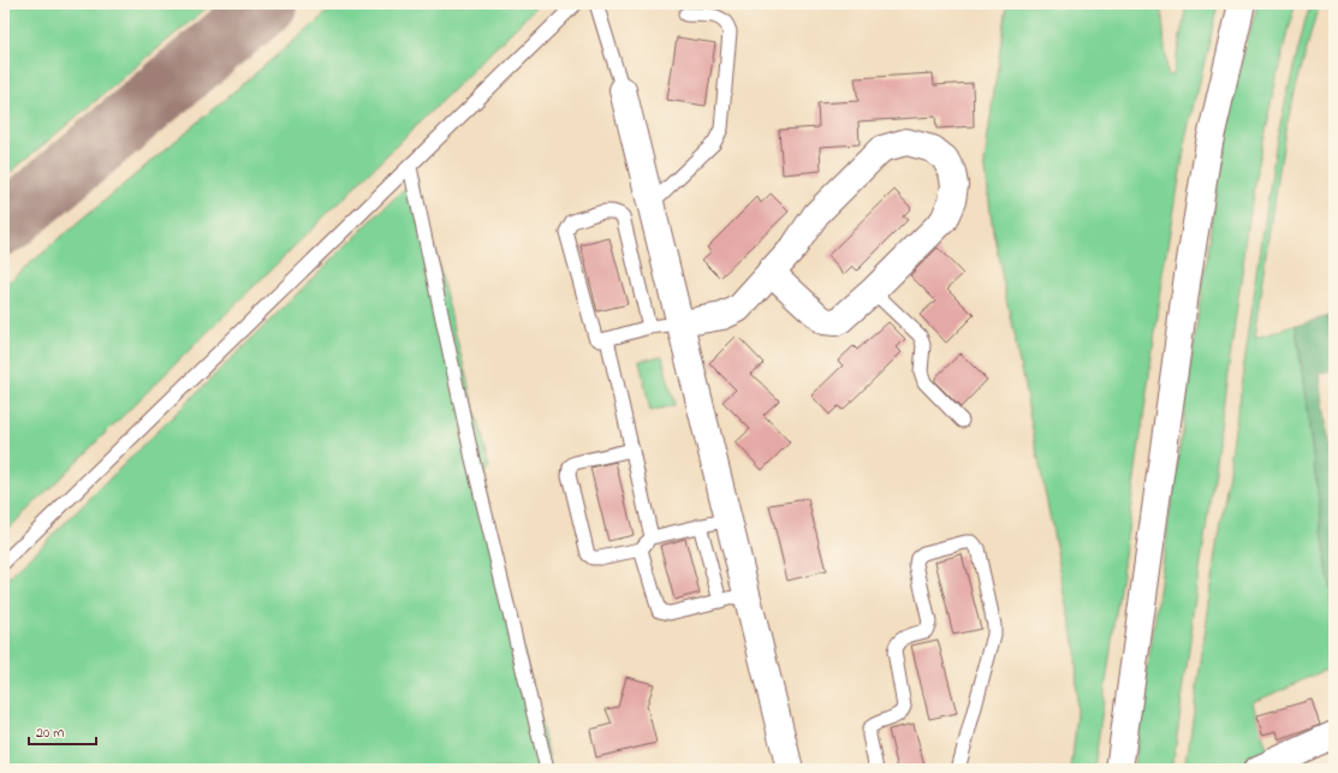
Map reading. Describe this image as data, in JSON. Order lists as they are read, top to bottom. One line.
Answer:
{"scale_bar":"20 m"}
